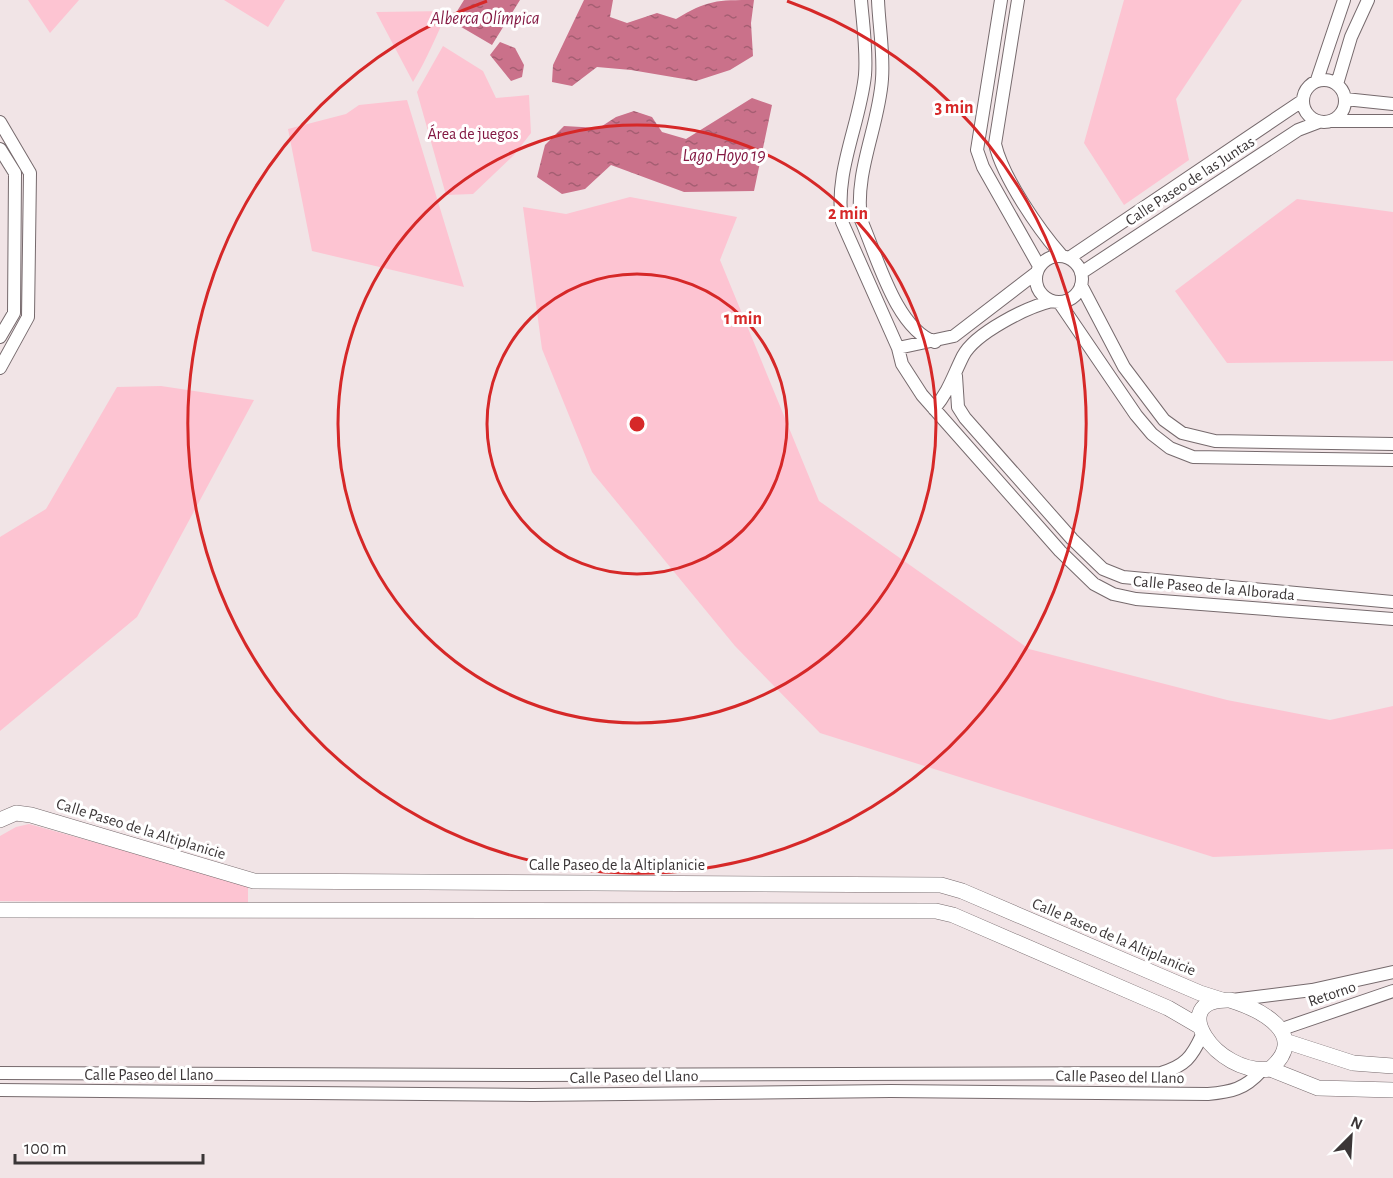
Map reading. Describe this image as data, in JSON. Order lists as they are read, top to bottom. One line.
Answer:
{"streets":{"street":["Calle Paseo de las Juntas","Calle Paseo de la Alborada","Calle Paseo de la Altiplanicie","Retorno","Calle Paseo del Llano"]},"crossings":[["Calle Paseo de la Altiplanicie","Retorno"],["Calle Paseo de la Altiplanicie","Calle Paseo del Llano"],["Retorno","Calle Paseo del Llano"]],"water":["Alberca Olímpica","Lago Hoyo 19"],"parks":["Área de juegos"],"scale_bar":"100 m","north":"top right","rings":["3 min","2 min","1 min"]}
